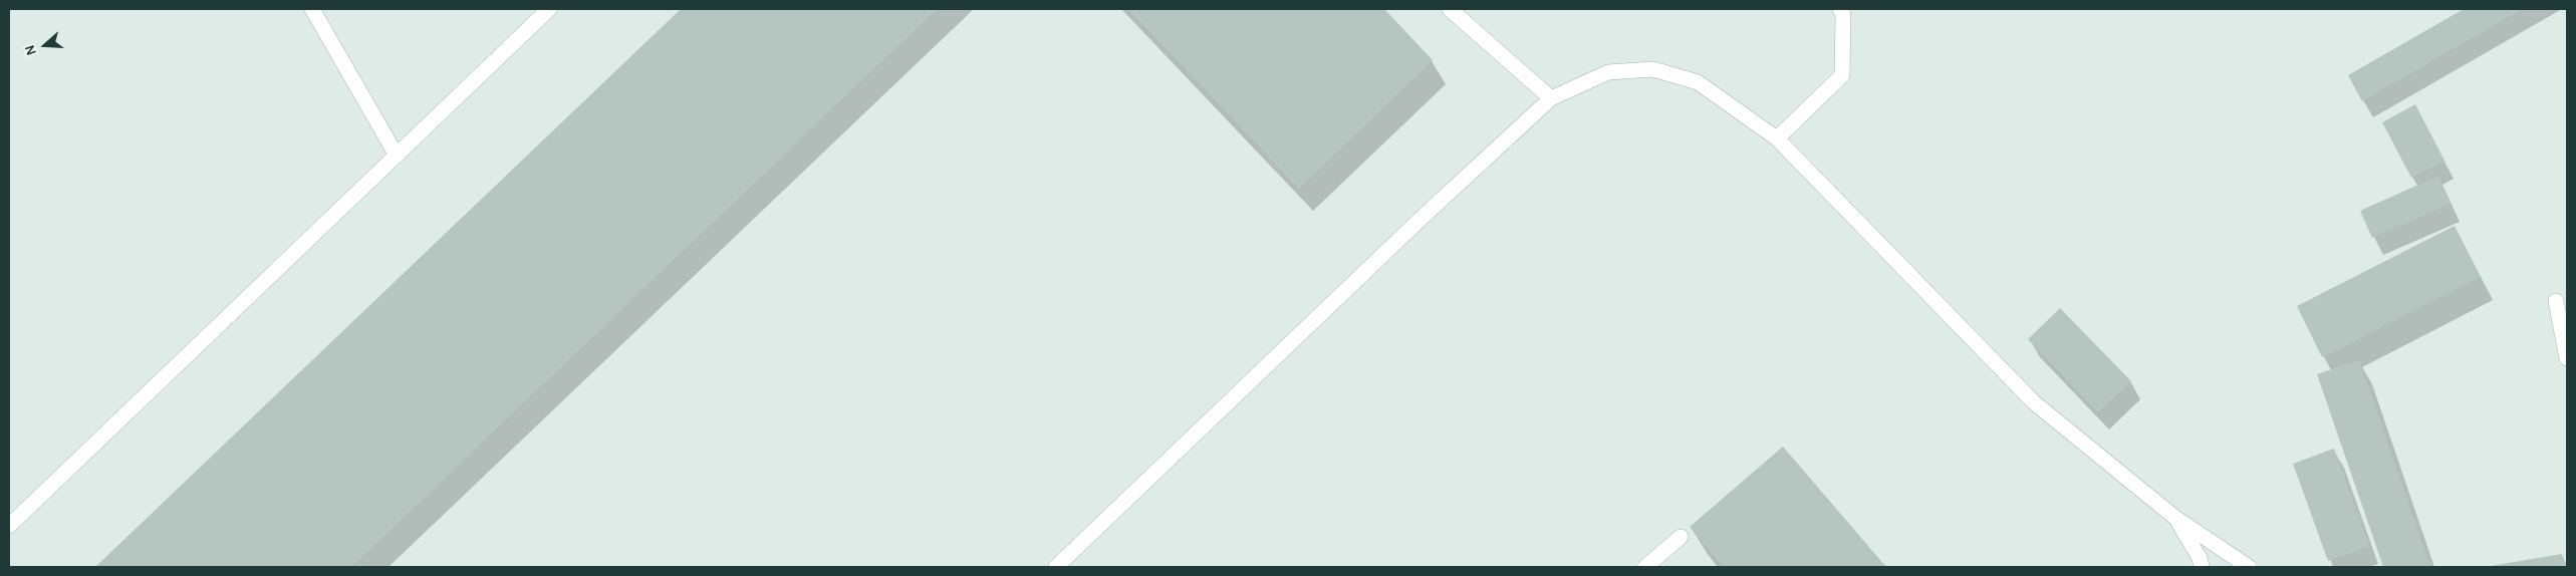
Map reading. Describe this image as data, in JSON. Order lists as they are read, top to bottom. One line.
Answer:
{"north":"left"}
